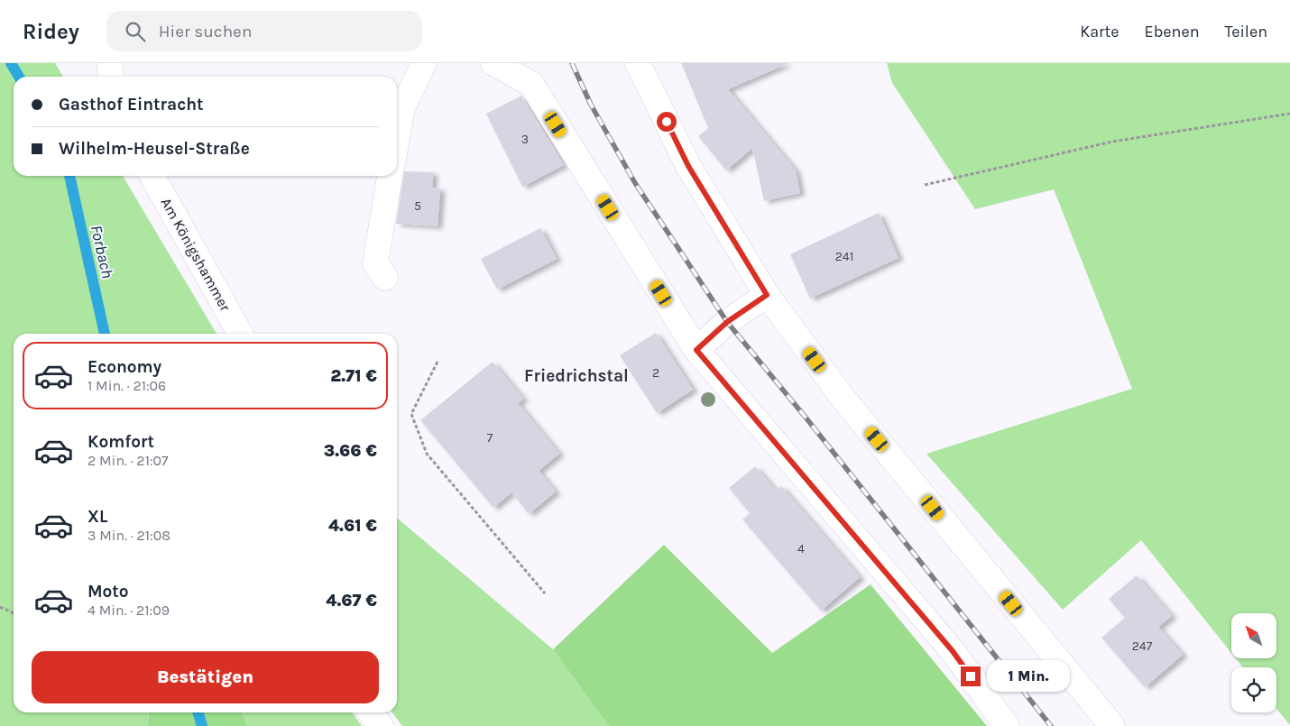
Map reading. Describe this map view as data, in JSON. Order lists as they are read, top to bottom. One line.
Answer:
{"streets":{"street":["Am Königshammer"]},"districts":["Friedrichstal"],"water":["Forbach"],"house_numbers":["3","5","241","2","7","4","247"],"north":"top left","page":{"header":"Ridey","search":"Hier suchen","nav":["Karte","Ebenen","Teilen"],"banner":["Gasthof Eintracht","Wilhelm-Heusel-Straße"],"list":[{"name":"Economy","note":"1 Min. · 21:06","value":"2.71 €"},{"name":"Komfort","note":"2 Min. · 21:07","value":"3.66 €"},{"name":"XL","note":"3 Min. · 21:08","value":"4.61 €"},{"name":"Moto","note":"4 Min. · 21:09","value":"4.67 €"}],"buttons":"Bestätigen","bubble":"1 Min."}}
